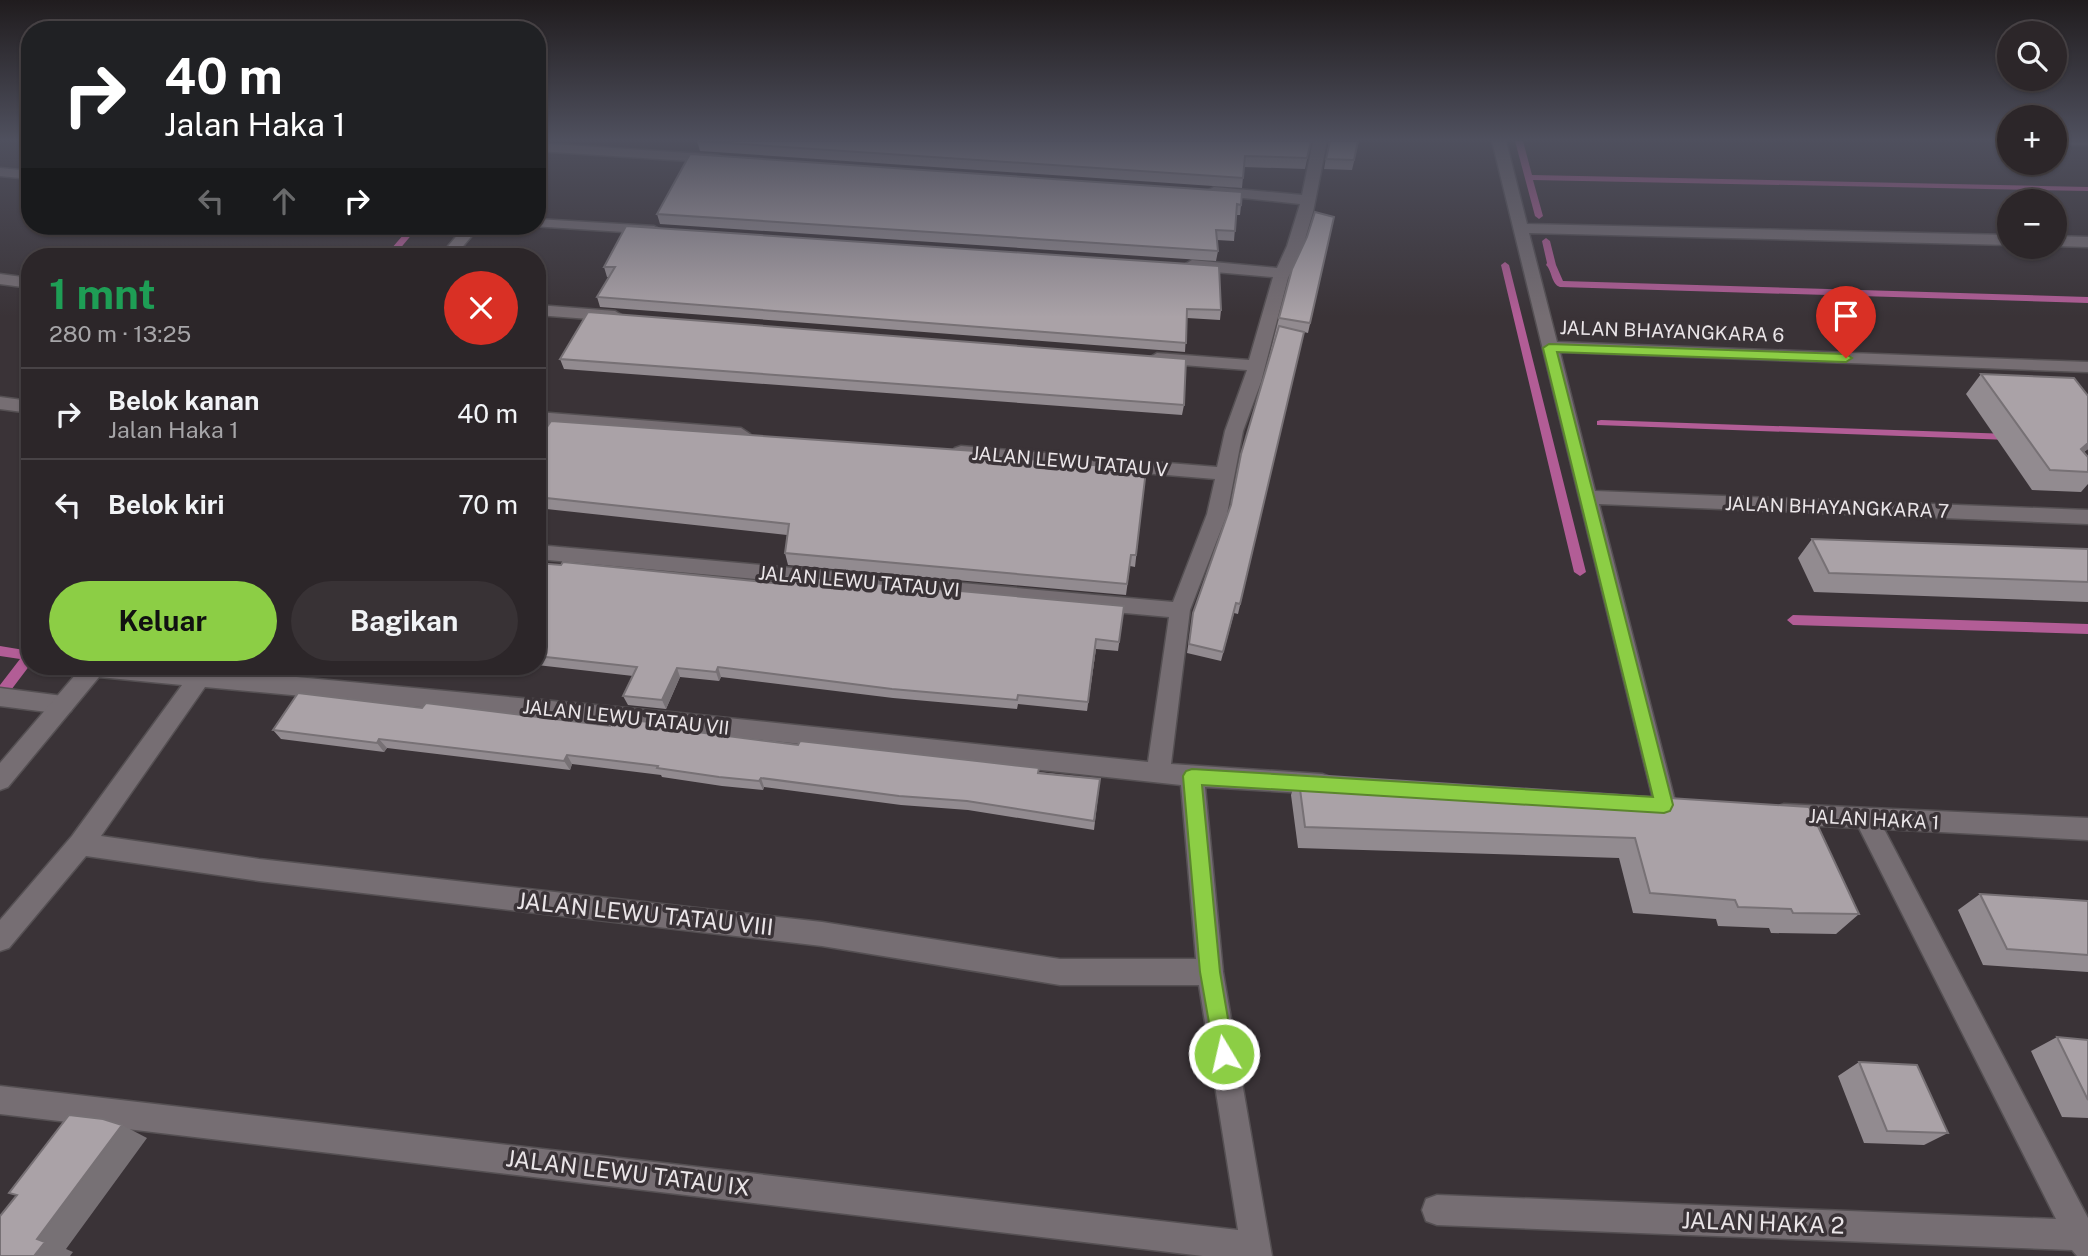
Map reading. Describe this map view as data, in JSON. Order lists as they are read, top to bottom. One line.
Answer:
{"streets":{"street":["JALAN BHAYANGKARA 6","JALAN LEWU TATAU V","JALAN BHAYANGKARA 7","JALAN LEWU TATAU VI","JALAN LEWU TATAU VII","JALAN HAKA 1","JALAN LEWU TATAU VIII","JALAN LEWU TATAU IX","JALAN HAKA 2"]},"page":{"map_buttons":["+","−"],"turn":["40 m","Jalan Haka 1"],"heading":["1 mnt","280 m · 13:25"],"list":[{"name":"Belok kanan","note":"Jalan Haka 1","value":"40 m"},{"name":"Belok kiri","value":"70 m"}],"buttons":["Keluar","Bagikan"]}}
